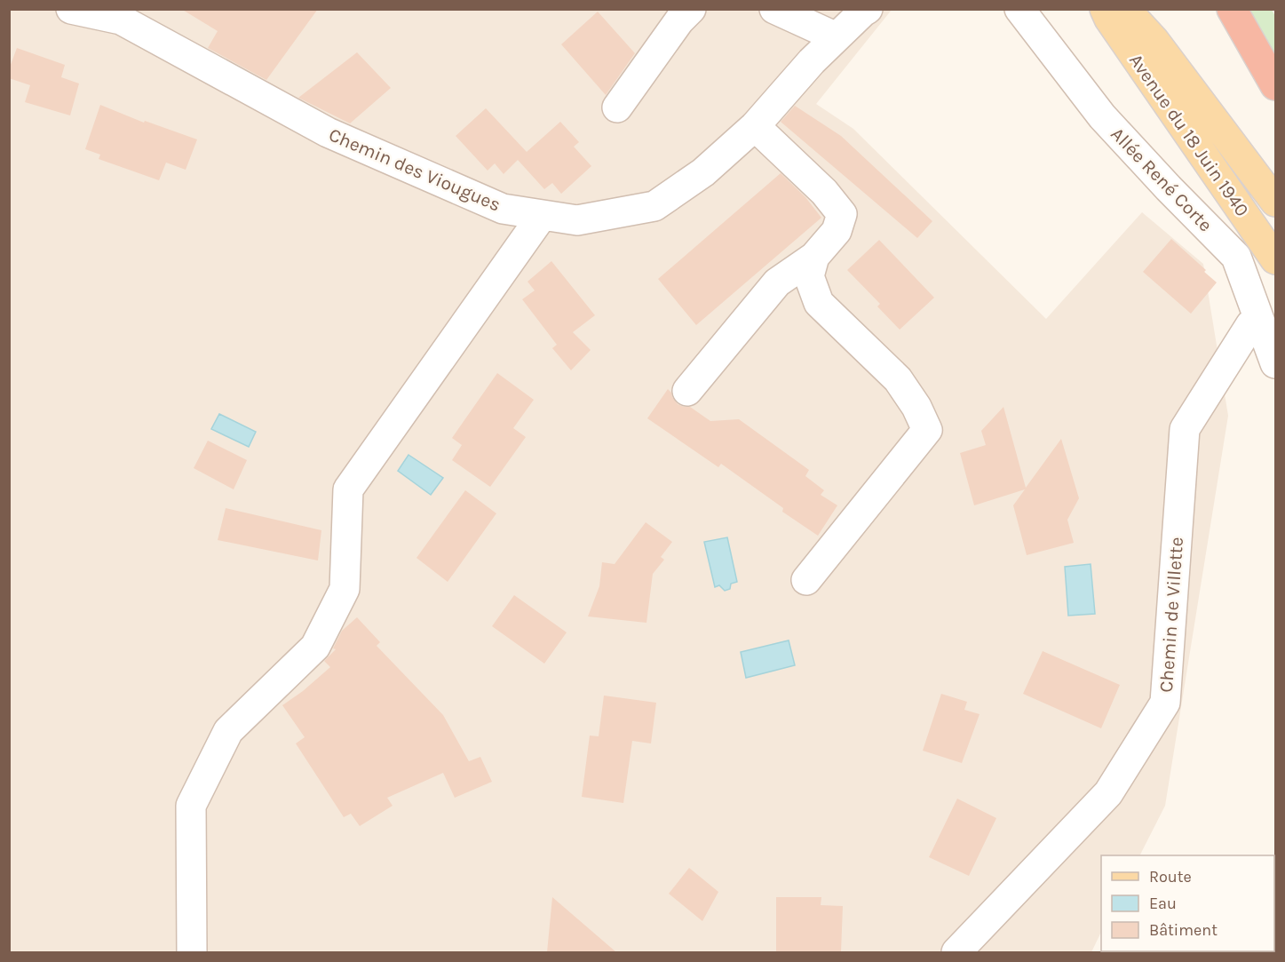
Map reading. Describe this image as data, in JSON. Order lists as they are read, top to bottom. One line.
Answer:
{"streets":{"main road":["Avenue du 18 Juin 1940"],"street":["Chemin des Viougues","Allée René Corte","Chemin de Villette"]},"crossings":[["Allée René Corte","Chemin de Villette"]],"legend":["Route","Eau","Bâtiment"]}
